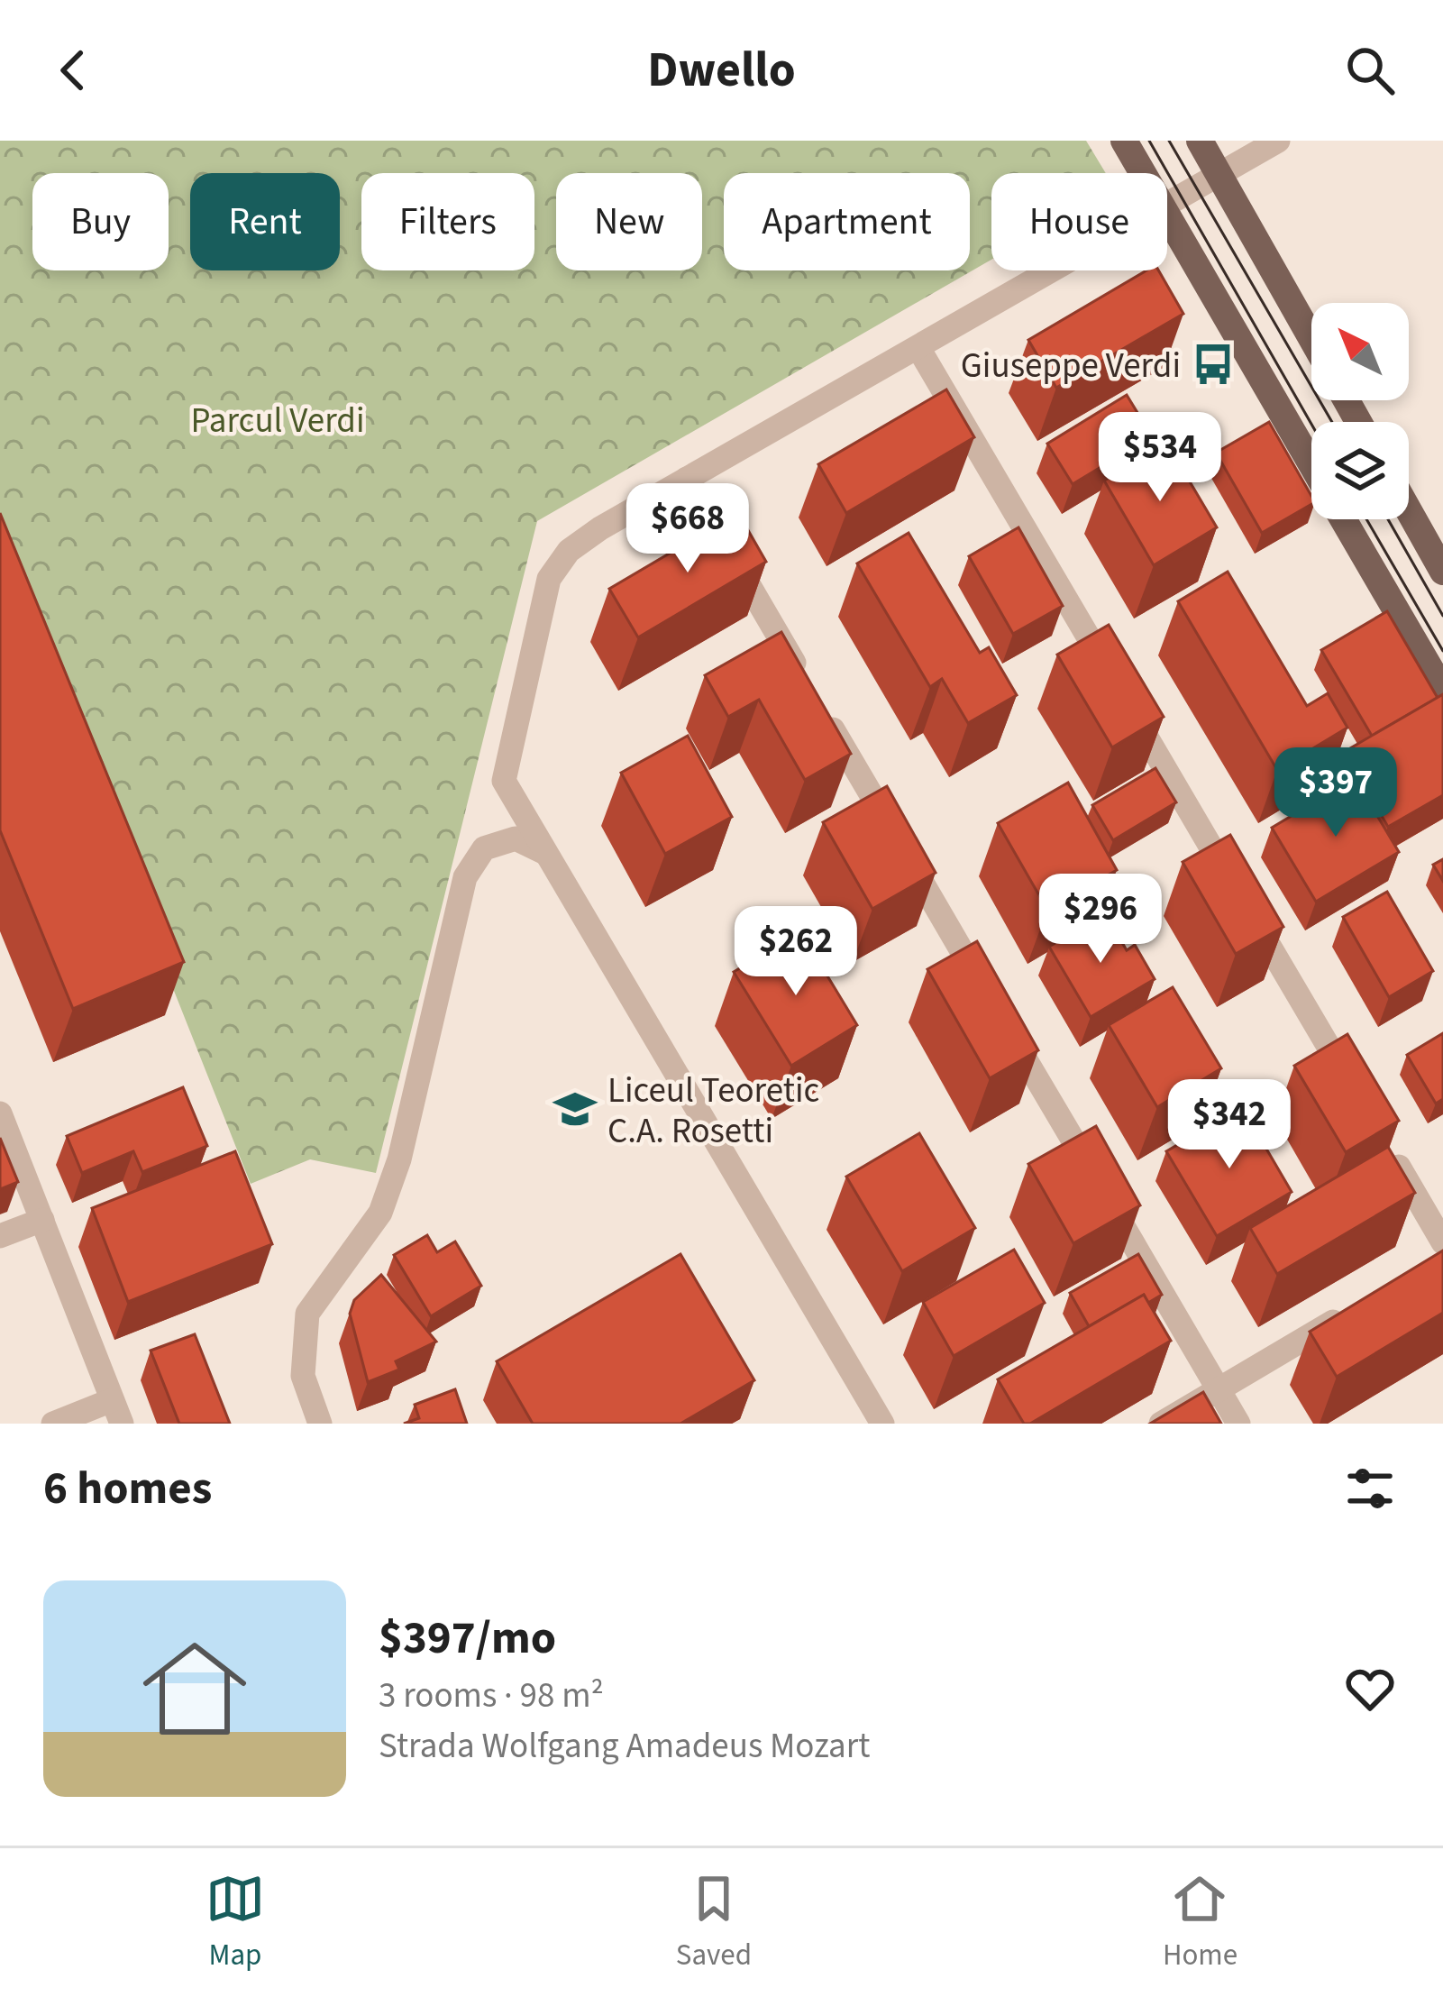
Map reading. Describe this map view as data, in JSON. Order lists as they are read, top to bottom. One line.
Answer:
{"parks":["Parcul Verdi"],"places":{"bus stop":["Giuseppe Verdi"],"school or university":["Liceul Teoretic C.A. Rosetti"]},"north":"top left","page":{"header":"Dwello","chip":["Buy","Rent","Filters","New","Apartment","House"],"price":["$534","$668","$397","$296","$262","$342"],"heading":"6 homes","list":[{"name":"$397/mo","note":"3 rooms · 98 m² · Strada Wolfgang Amadeus Mozart"}],"tabs":["Map","Saved","Home"]}}
